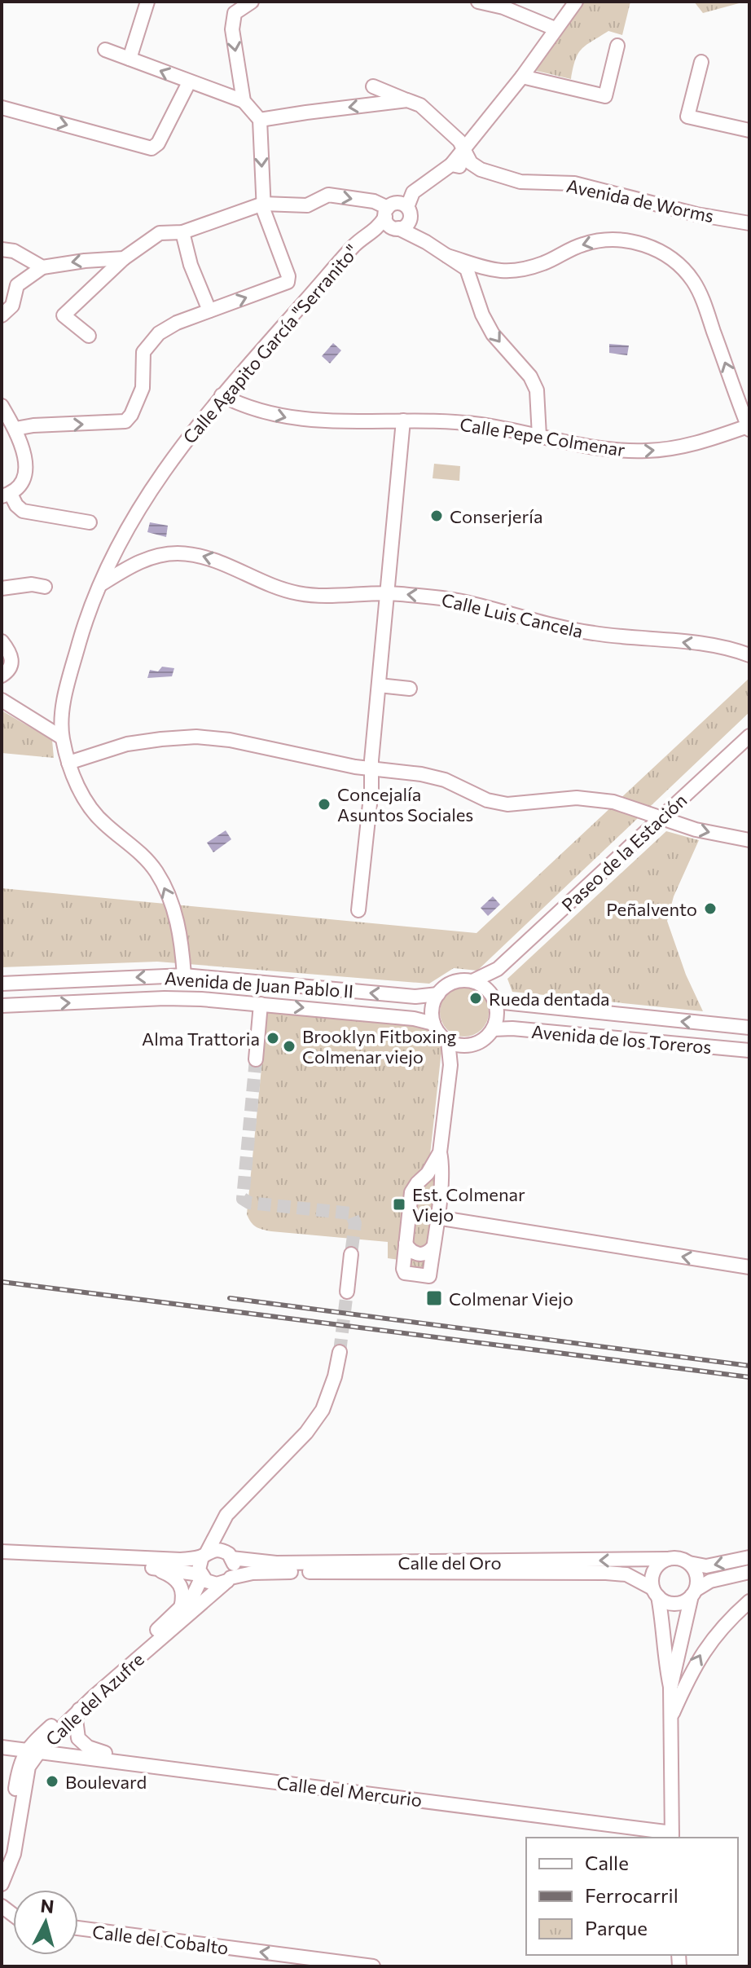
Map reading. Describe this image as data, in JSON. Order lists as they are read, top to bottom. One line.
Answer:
{"streets":{"street":["Avenida de Worms","Calle Agapito García \"Serranito\"","Calle Pepe Colmenar","Calle Luis Cancela","Paseo de la Estación","Avenida de Juan Pablo II","Avenida de los Toreros","Calle del Oro","Calle del Azufre","Calle del Mercurio","Calle del Cobalto"]},"crossings":[["Calle Agapito García \"Serranito\"","Calle Pepe Colmenar"],["Calle Agapito García \"Serranito\"","Calle Luis Cancela"],["Calle Agapito García \"Serranito\"","Avenida de Juan Pablo II"],["Paseo de la Estación","Avenida de Juan Pablo II"],["Paseo de la Estación","Avenida de los Toreros"],["Avenida de Juan Pablo II","Avenida de los Toreros"],["Calle del Oro","Calle del Azufre"],["Calle del Azufre","Calle del Mercurio"]],"one_way":["Calle Pepe Colmenar","Calle Luis Cancela","Calle del Cobalto"],"places":{"other":["Conserjería","Concejalía Asuntos Sociales","Peñalvento","Rueda dentada","Alma Trattoria","Brooklyn Fitboxing Colmenar viejo","Boulevard"],"transit":["Est. Colmenar Viejo","Colmenar Viejo"]},"legend":["Calle","Ferrocarril","Parque"],"north":"top"}
